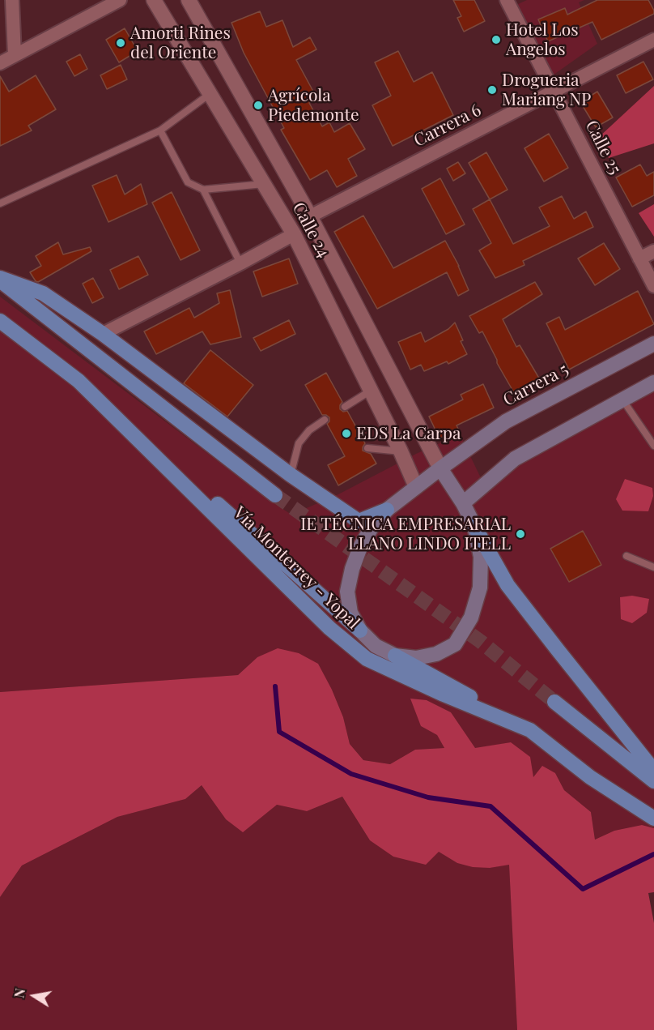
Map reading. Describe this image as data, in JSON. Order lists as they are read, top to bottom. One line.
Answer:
{"streets":{"main road":["Carrera 5","Vía Monterrey - Yopal"],"street":["Carrera 6","Calle 25","Calle 24"]},"crossings":[["Carrera 6","Calle 25"],["Carrera 6","Calle 24"],["Calle 24","Carrera 5"]],"places":["Hotel Los Angelos","Amorti Rines del Oriente","Drogueria Mariang NP","Agrícola Piedemonte","EDS La Carpa","IE TÉCNICA EMPRESARIAL LLANO LINDO ITELL"],"north":"left"}
